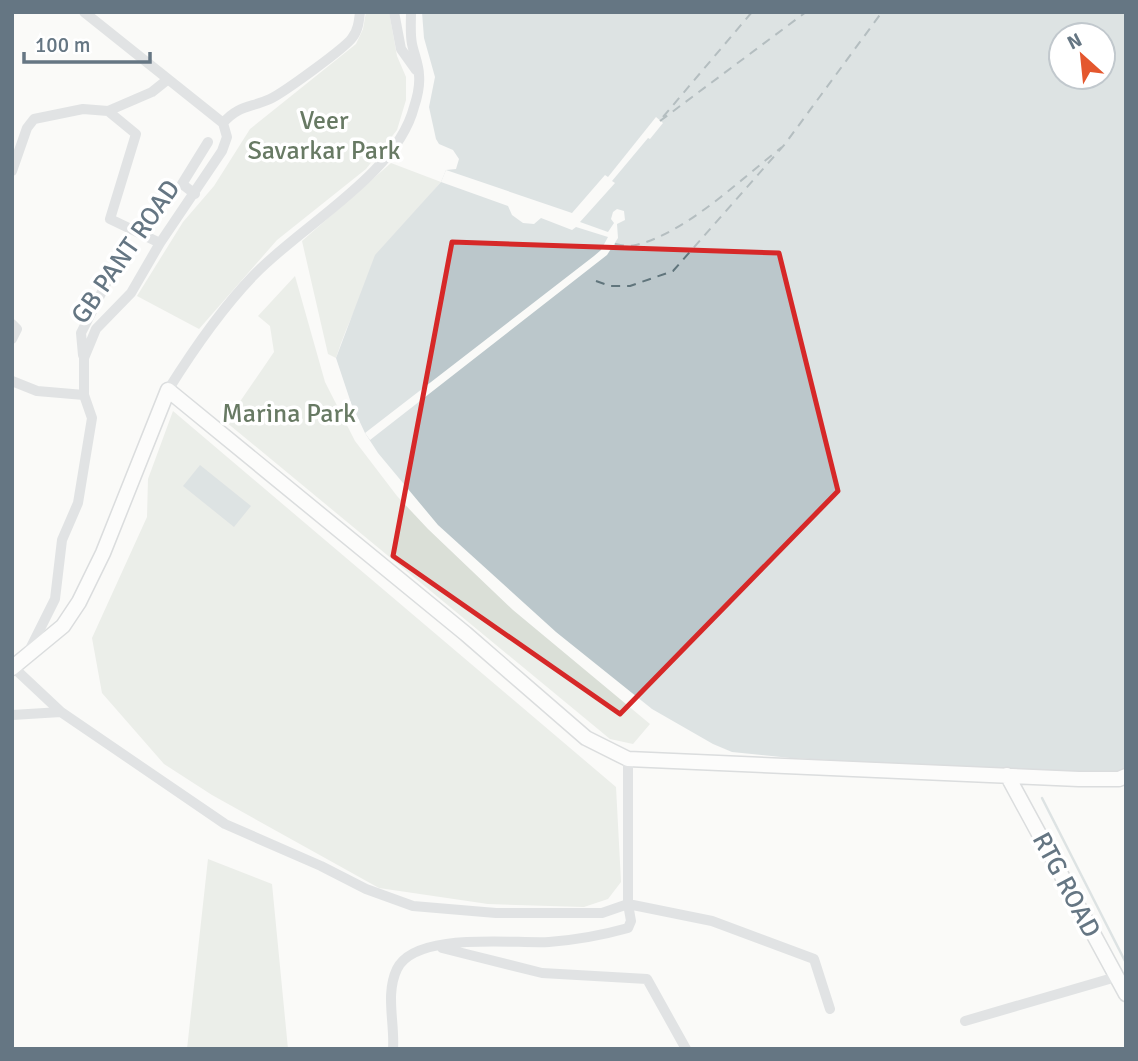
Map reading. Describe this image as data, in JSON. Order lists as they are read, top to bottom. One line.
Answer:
{"streets":{"main road":["RTG ROAD"],"street":["GB PANT ROAD"]},"parks":["Veer Savarkar Park","Marina Park"],"scale_bar":"100 m","north":"top left"}
